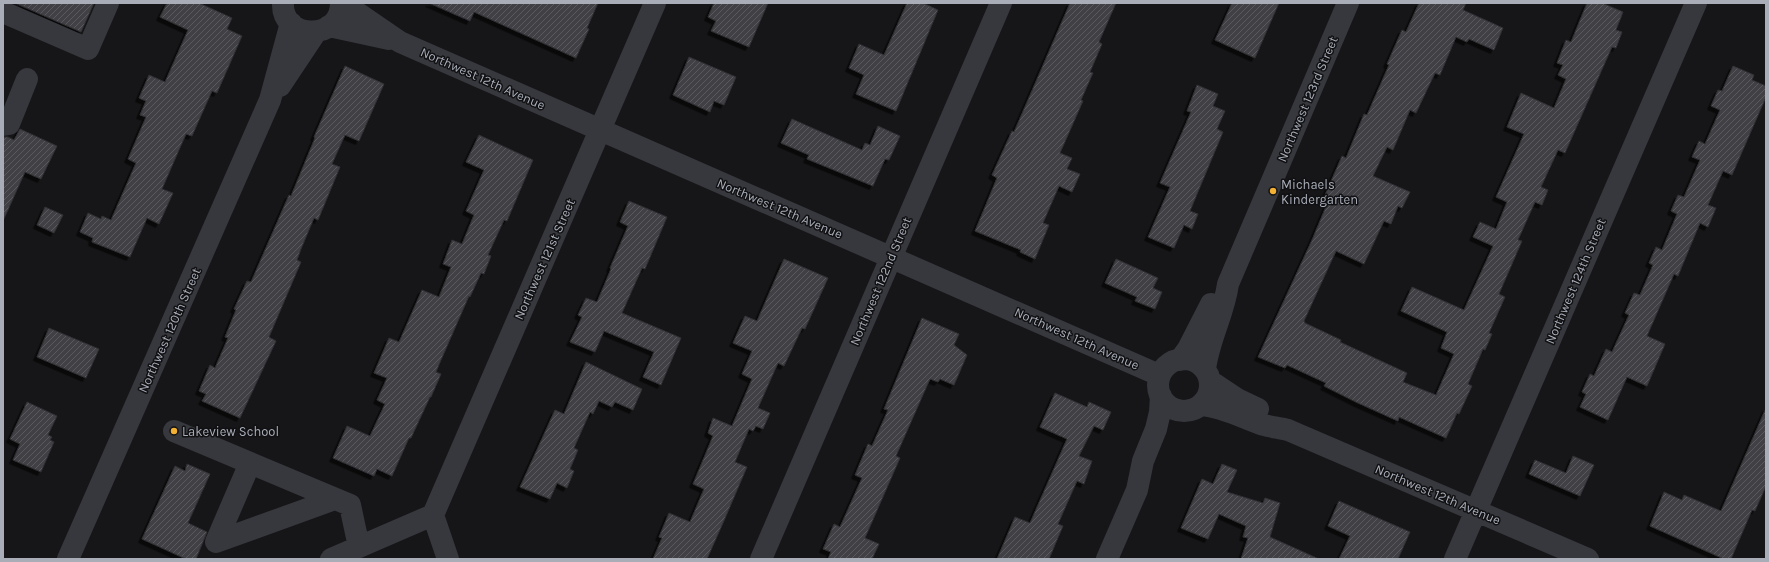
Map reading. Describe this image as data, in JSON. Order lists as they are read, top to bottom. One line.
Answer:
{"streets":{"street":["Northwest 12th Avenue","Northwest 123rd Street","Northwest 121st Street","Northwest 122nd Street","Northwest 124th Street","Northwest 120th Street"]},"crossings":[["Northwest 12th Avenue","Northwest 123rd Street"],["Northwest 12th Avenue","Northwest 121st Street"],["Northwest 12th Avenue","Northwest 122nd Street"],["Northwest 12th Avenue","Northwest 124th Street"],["Northwest 12th Avenue","Northwest 120th Street"]],"places":["Michaels Kindergarten","Lakeview School"]}
